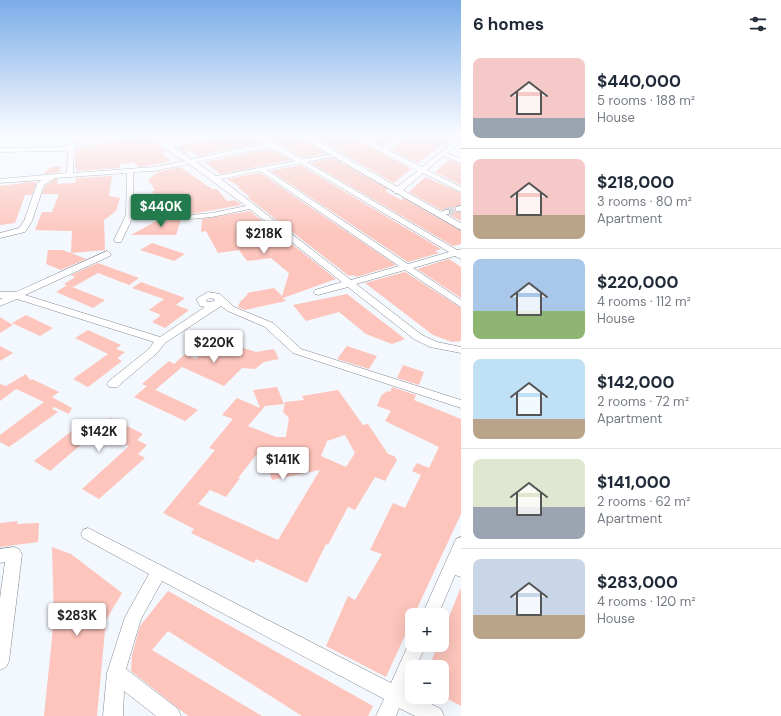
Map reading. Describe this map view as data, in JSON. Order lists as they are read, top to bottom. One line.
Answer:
{"page":{"heading":"6 homes","list":[{"name":"$440,000","note":"5 rooms · 188 m² · House"},{"name":"$218,000","note":"3 rooms · 80 m² · Apartment"},{"name":"$220,000","note":"4 rooms · 112 m² · House"},{"name":"$142,000","note":"2 rooms · 72 m² · Apartment"},{"name":"$141,000","note":"2 rooms · 62 m² · Apartment"},{"name":"$283,000","note":"4 rooms · 120 m² · House"}],"price":["$440K","$218K","$220K","$142K","$141K","$283K"],"map_buttons":["+","−"]}}
